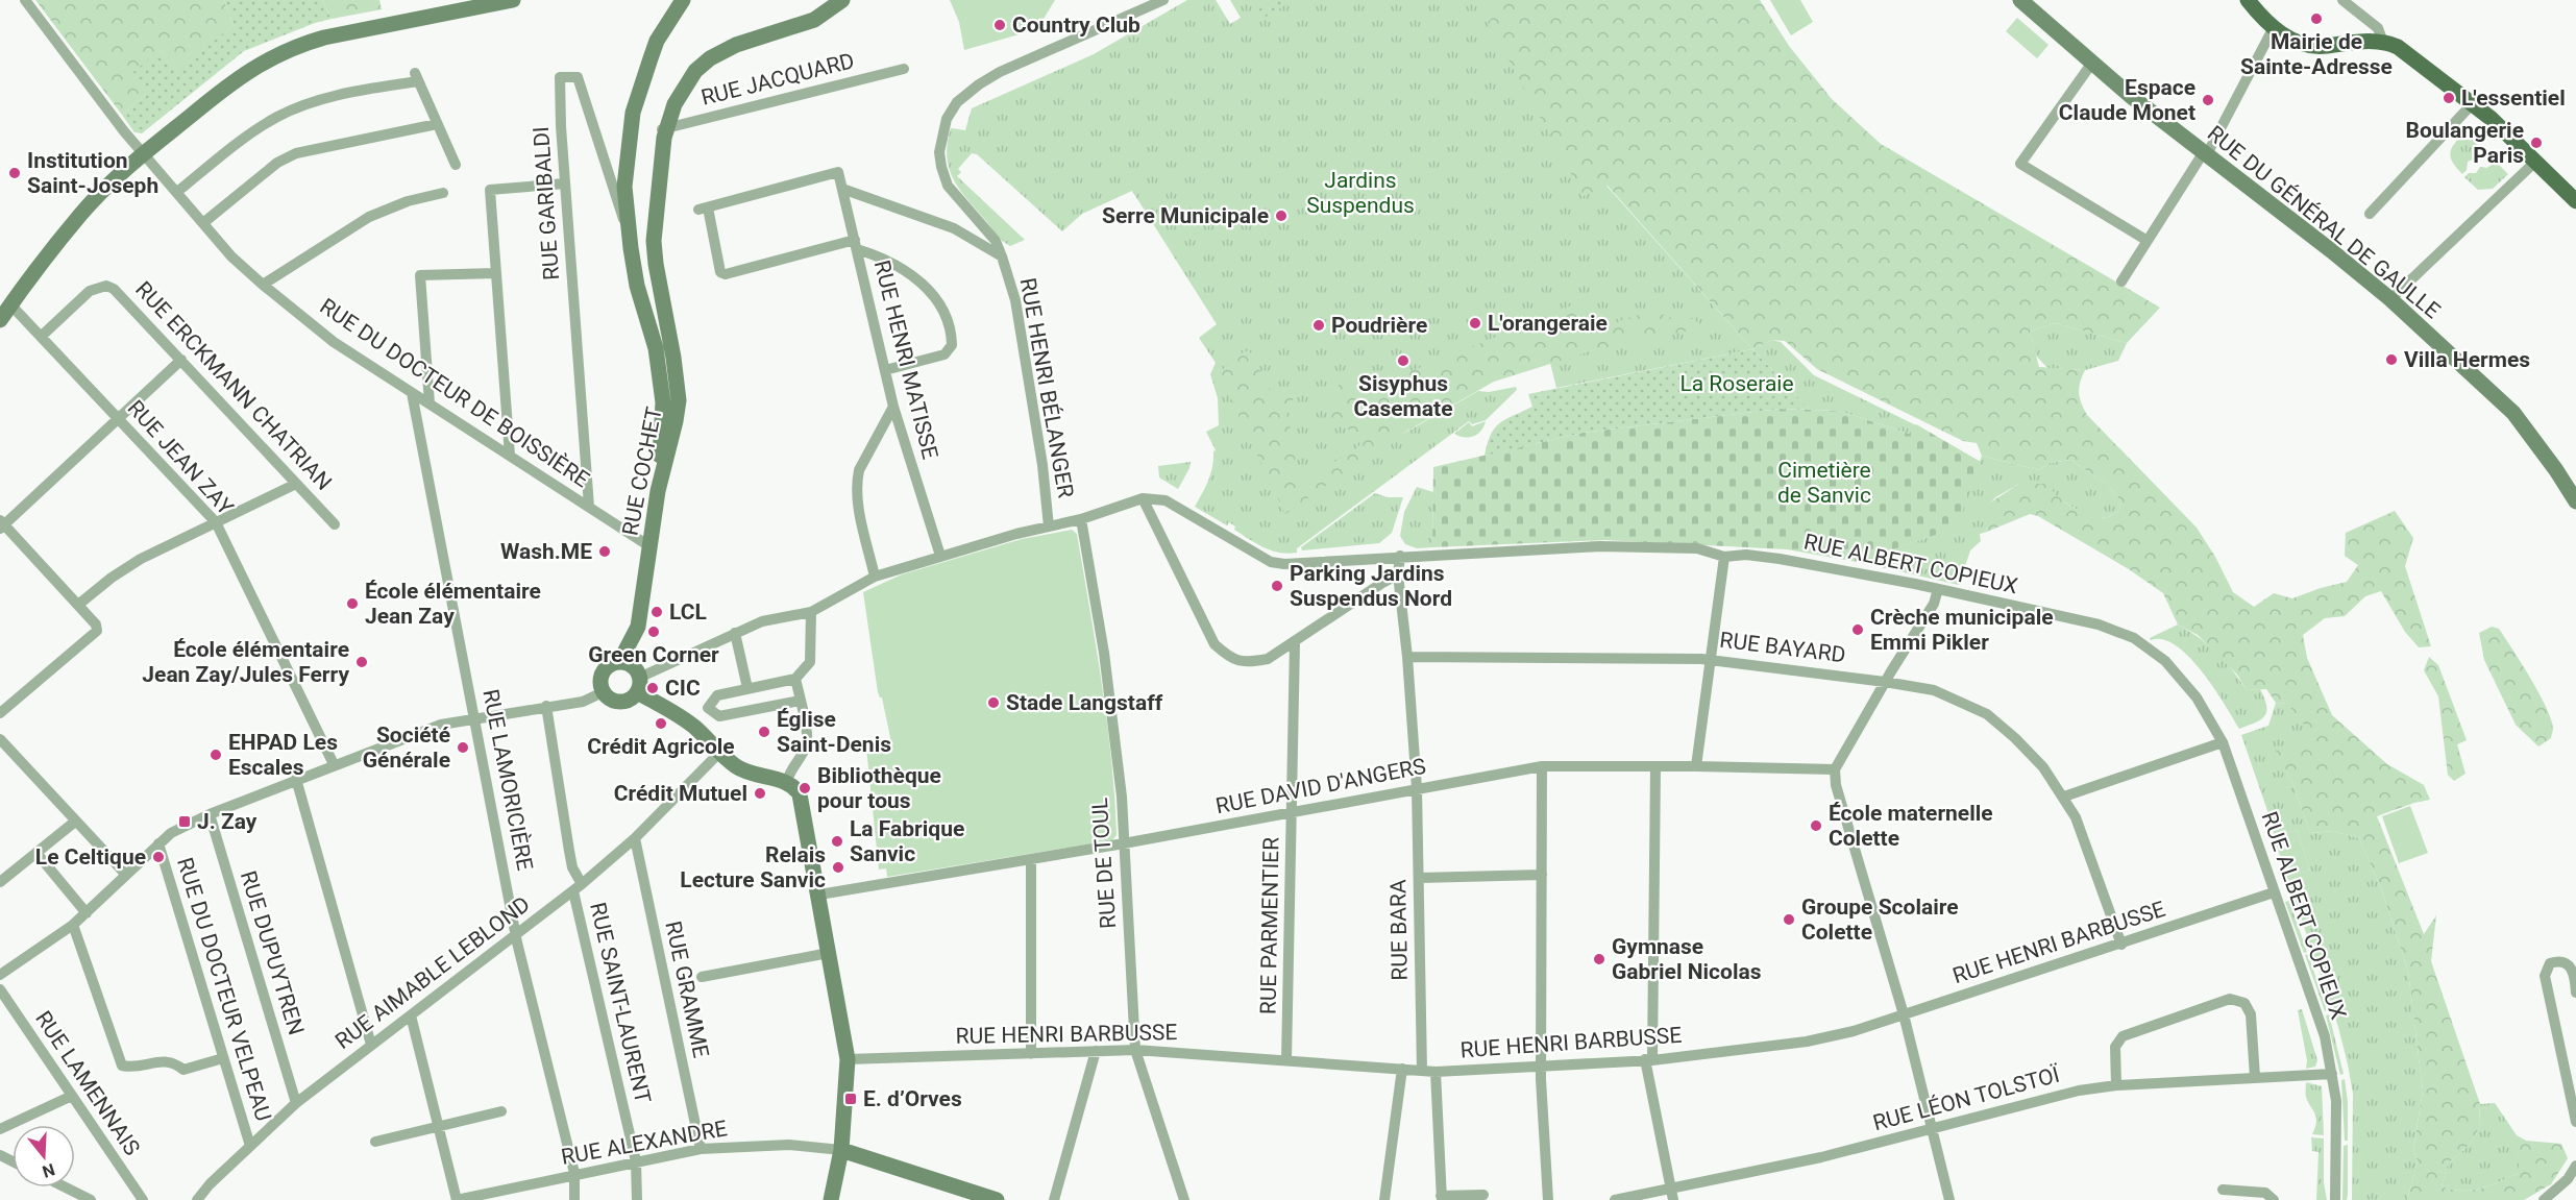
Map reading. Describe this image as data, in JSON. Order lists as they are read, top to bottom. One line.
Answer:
{"streets":{"street":["RUE JACQUARD","RUE GARIBALDI","RUE DU GÉNÉRAL DE GAULLE","RUE HENRI MATISSE","RUE ERCKMANN CHATRIAN","RUE HENRI BÉLANGER","RUE DU DOCTEUR DE BOISSIÈRE","RUE JEAN ZAY","RUE COCHET","RUE ALBERT COPIEUX","RUE BAYARD","RUE LAMORICIÈRE","RUE DAVID D'ANGERS","RUE DE TOUL","RUE PARMENTIER","RUE BARA","RUE HENRI BARBUSSE","RUE DUPUYTREN","RUE AIMABLE LEBLOND","RUE DU DOCTEUR VELPEAU","RUE GRAMME","RUE SAINT-LAURENT","RUE LAMENNAIS","RUE LÉON TOLSTOÏ","RUE ALEXANDRE"]},"crossings":[["RUE JACQUARD","RUE COCHET"],["RUE GARIBALDI","RUE DU DOCTEUR DE BOISSIÈRE"],["RUE ERCKMANN CHATRIAN","RUE JEAN ZAY"],["RUE DU DOCTEUR DE BOISSIÈRE","RUE COCHET"],["RUE DU DOCTEUR DE BOISSIÈRE","RUE LAMORICIÈRE"],["RUE ALBERT COPIEUX","RUE HENRI BARBUSSE"],["RUE ALBERT COPIEUX","RUE LÉON TOLSTOÏ"],["RUE BAYARD","RUE BARA"],["RUE BAYARD","RUE HENRI BARBUSSE"],["RUE LAMORICIÈRE","RUE AIMABLE LEBLOND"],["RUE LAMORICIÈRE","RUE ALEXANDRE"],["RUE DAVID D'ANGERS","RUE DE TOUL"],["RUE DAVID D'ANGERS","RUE PARMENTIER"],["RUE DAVID D'ANGERS","RUE BARA"],["RUE DE TOUL","RUE HENRI BARBUSSE"],["RUE PARMENTIER","RUE HENRI BARBUSSE"],["RUE BARA","RUE HENRI BARBUSSE"],["RUE DUPUYTREN","RUE AIMABLE LEBLOND"],["RUE AIMABLE LEBLOND","RUE DU DOCTEUR VELPEAU"],["RUE AIMABLE LEBLOND","RUE GRAMME"],["RUE AIMABLE LEBLOND","RUE SAINT-LAURENT"],["RUE GRAMME","RUE ALEXANDRE"],["RUE SAINT-LAURENT","RUE ALEXANDRE"]],"parks":["Jardins Suspendus","La Roseraie","Cimetière de Sanvic"],"places":{"other":["Mairie de Sainte-Adresse","Country Club","L'essentiel","Espace Claude Monet","Boulangerie Paris","Institution Saint-Joseph","Serre Municipale","L'orangeraie","Poudrière","Villa Hermes","Sisyphus Casemate","Wash.ME","Parking Jardins Suspendus Nord","École élémentaire Jean Zay","LCL","Crèche municipale Emmi Pikler","Green Corner","École élémentaire Jean Zay/Jules Ferry","CIC","Stade Langstaff","Crédit Agricole","Église Saint-Denis","Société Générale","EHPAD Les Escales","Bibliothèque pour tous","Crédit Mutuel","École maternelle Colette","La Fabrique Sanvic","Le Celtique","Relais Lecture Sanvic","Groupe Scolaire Colette","Gymnase Gabriel Nicolas"],"transit":["J. Zay","E. d’Orves"]},"north":"bottom"}
